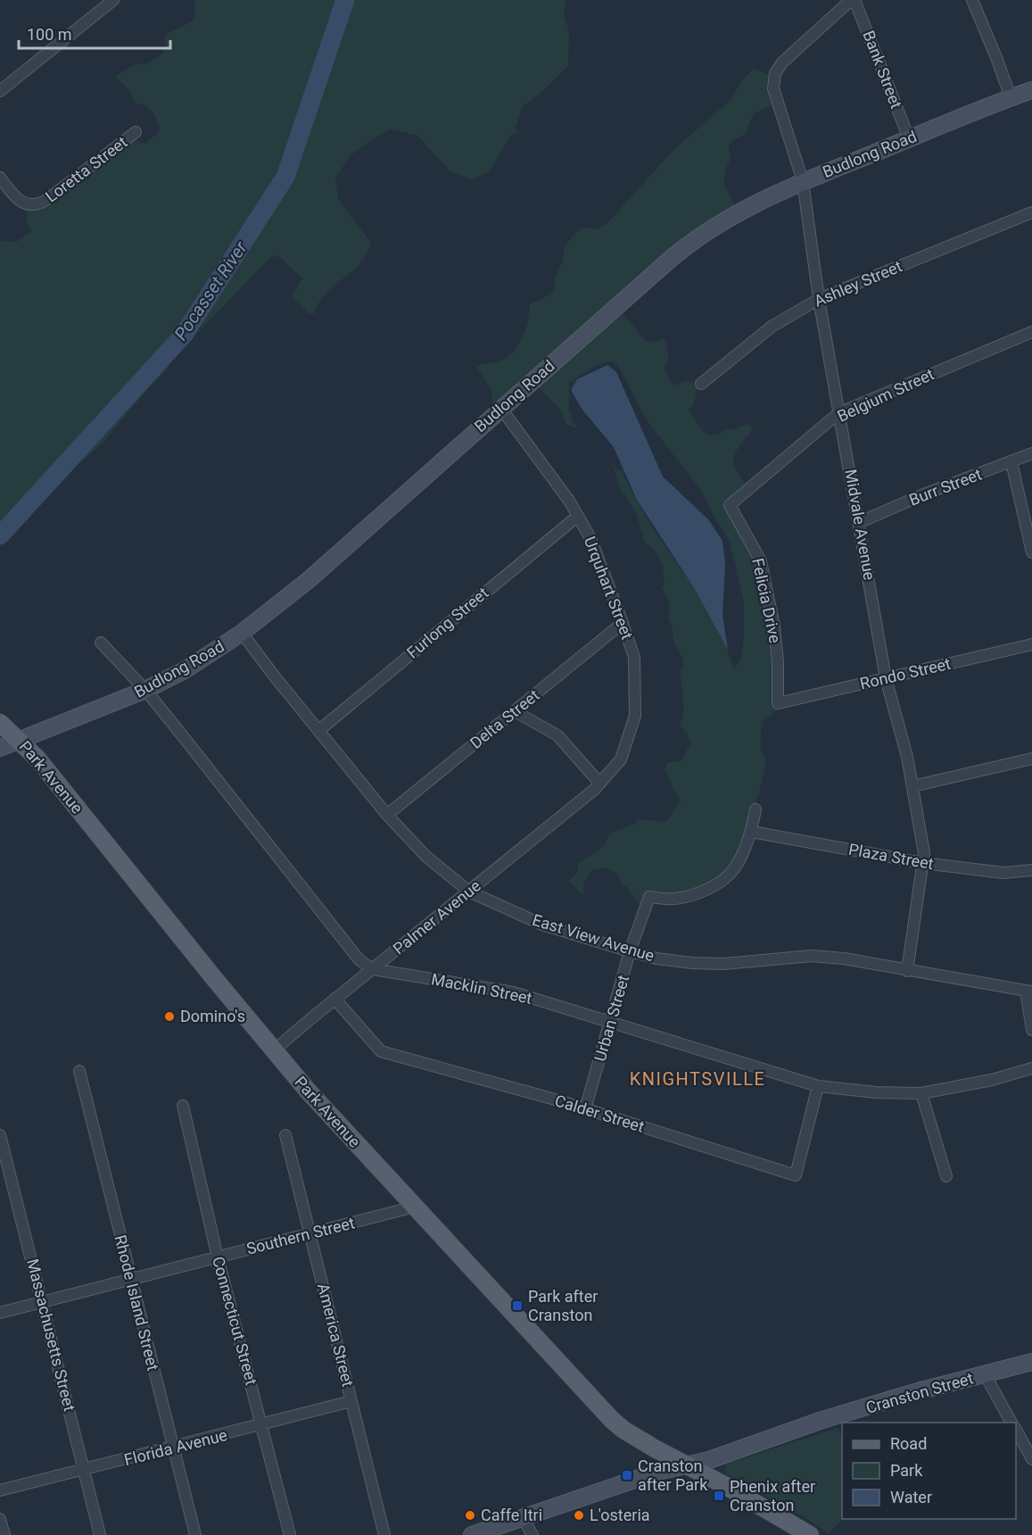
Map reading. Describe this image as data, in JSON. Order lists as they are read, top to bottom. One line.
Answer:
{"streets":{"main road":["Budlong Road","Park Avenue","Cranston Street"],"street":["Bank Street","Loretta Street","Ashley Street","Belgium Street","Burr Street","Midvale Avenue","Urquhart Street","Felicia Drive","Furlong Street","Rondo Street","Delta Street","Plaza Street","Palmer Avenue","East View Avenue","Macklin Street","Urban Street","Calder Street","Southern Street","Rhode Island Street","Connecticut Street","Massachusetts Street","America Street","Florida Avenue"]},"crossings":[["Bank Street","Budlong Road"],["Bank Street","Midvale Avenue"],["Budlong Road","Midvale Avenue"],["Budlong Road","Urquhart Street"],["Budlong Road","Park Avenue"],["Budlong Road","East View Avenue"],["Ashley Street","Midvale Avenue"],["Belgium Street","Midvale Avenue"],["Belgium Street","Felicia Drive"],["Burr Street","Midvale Avenue"],["Midvale Avenue","Rondo Street"],["Midvale Avenue","Plaza Street"],["Midvale Avenue","East View Avenue"],["Urquhart Street","Furlong Street"],["Urquhart Street","Delta Street"],["Urquhart Street","Palmer Avenue"],["Felicia Drive","Rondo Street"],["Furlong Street","East View Avenue"],["Delta Street","East View Avenue"],["Park Avenue","Palmer Avenue"],["Park Avenue","Southern Street"],["Park Avenue","Cranston Street"],["Plaza Street","Urban Street"],["Palmer Avenue","East View Avenue"],["Palmer Avenue","Macklin Street"],["Palmer Avenue","Calder Street"],["East View Avenue","Urban Street"],["Macklin Street","Urban Street"],["Macklin Street","Calder Street"],["Urban Street","Calder Street"],["Southern Street","Rhode Island Street"],["Southern Street","Connecticut Street"],["Southern Street","Massachusetts Street"],["Southern Street","America Street"],["Rhode Island Street","Florida Avenue"],["Connecticut Street","Florida Avenue"],["Massachusetts Street","Florida Avenue"],["America Street","Florida Avenue"]],"districts":["KNIGHTSVILLE"],"water":["Pocasset River"],"places":{"other":["Domino's","Caffe Itri","L'osteria"],"transit":["Park after Cranston","Cranston after Park","Phenix after Cranston"]},"legend":["Road","Park","Water"],"scale_bar":"100 m"}
